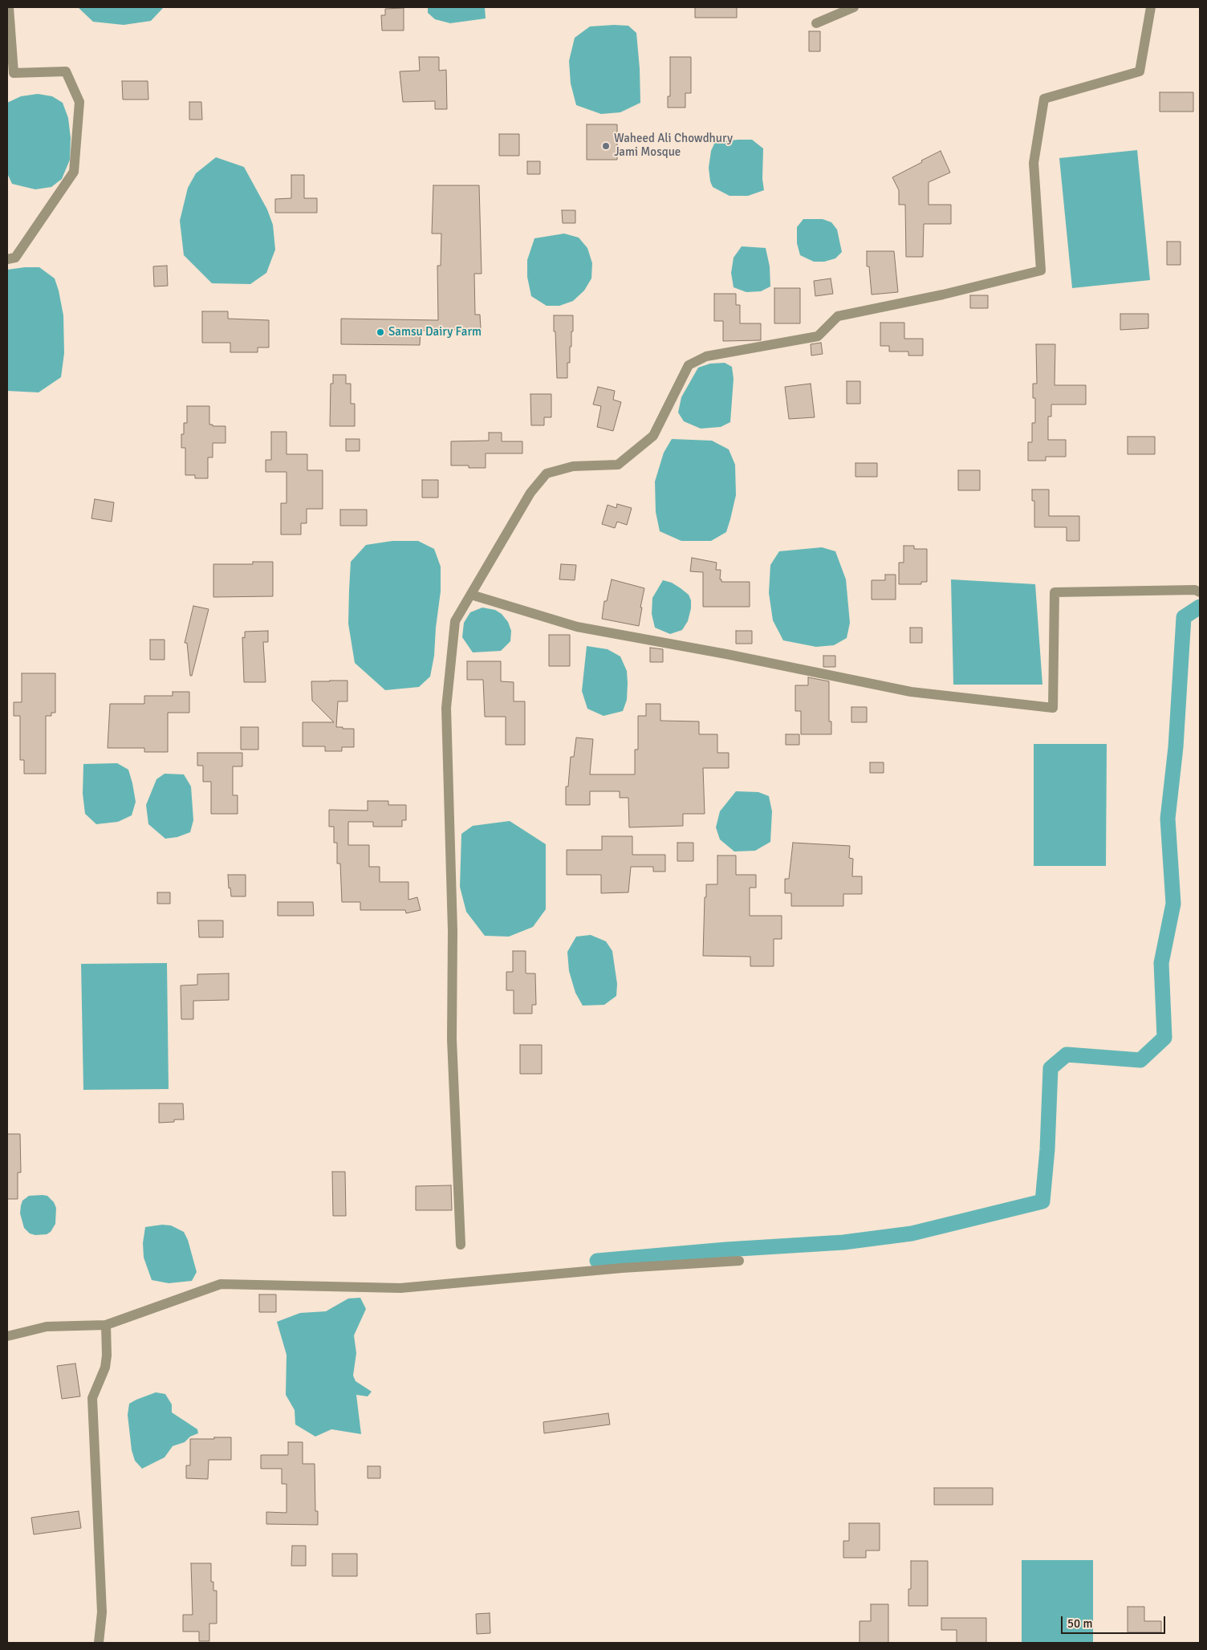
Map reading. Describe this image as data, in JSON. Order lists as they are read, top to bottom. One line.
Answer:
{"places":["Waheed Ali Chowdhury Jami Mosque","Samsu Dairy Farm"],"scale_bar":"50 m"}
